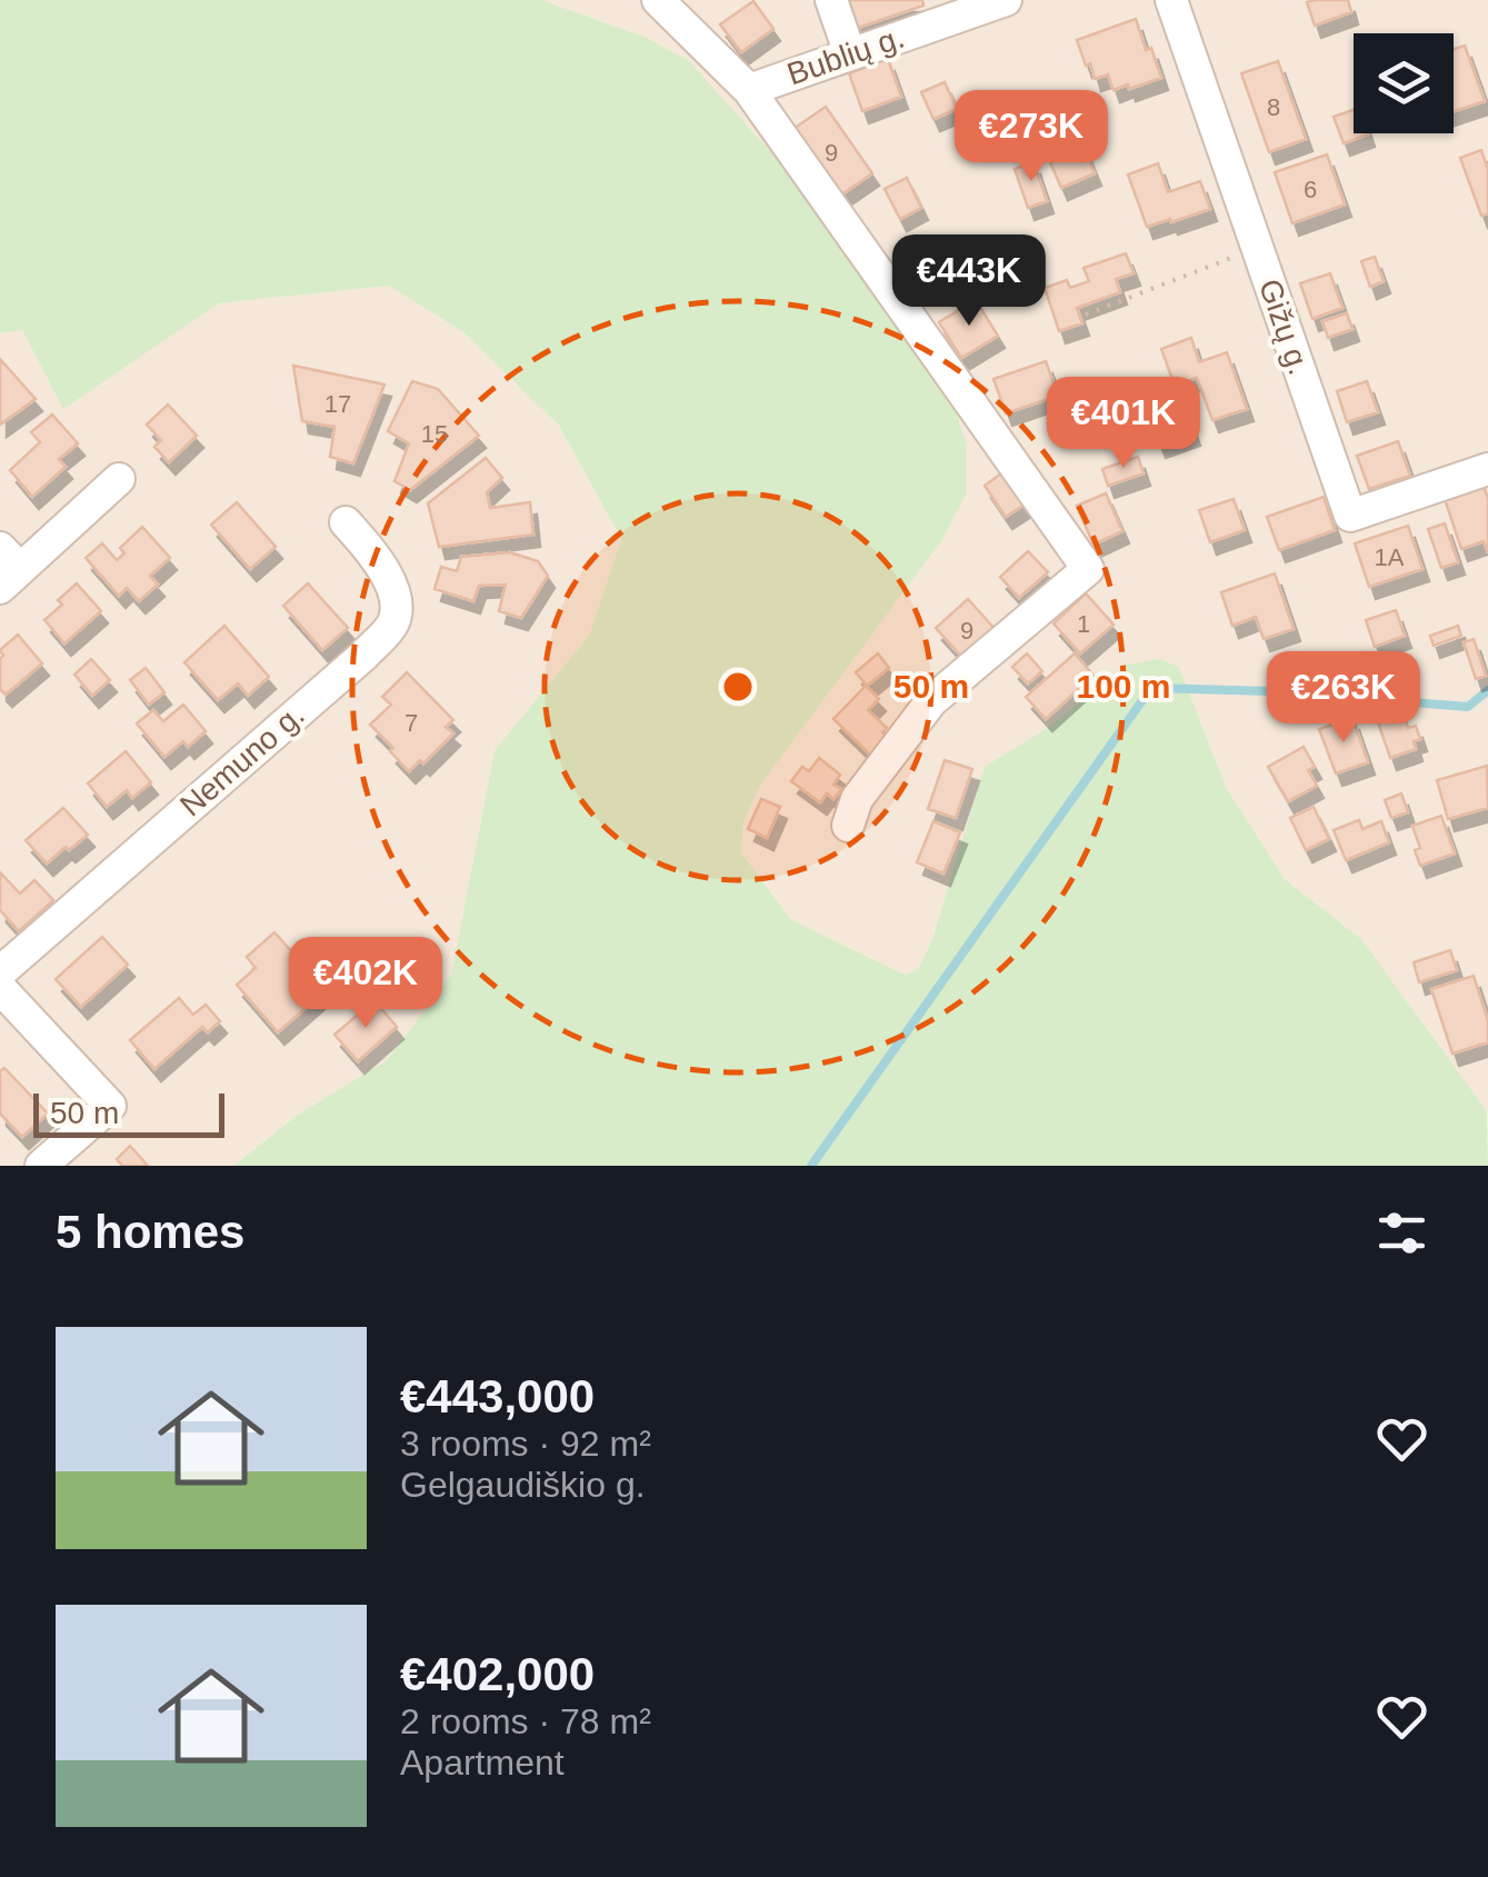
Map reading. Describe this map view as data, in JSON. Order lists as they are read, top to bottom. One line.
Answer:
{"streets":{"street":["Bublių g.","Gižų g.","Nemuno g."]},"house_numbers":["8","9","6","17","15","1A","1","9","7"],"scale_bar":"50 m","page":{"price":["€273K","€443K","€401K","€263K","€402K"],"scale":"50 m","heading":"5 homes","list":[{"name":"€443,000","note":"3 rooms · 92 m² · Gelgaudiškio g."},{"name":"€402,000","note":"2 rooms · 78 m² · Apartment"}]},"rings":["50 m","100 m"]}
